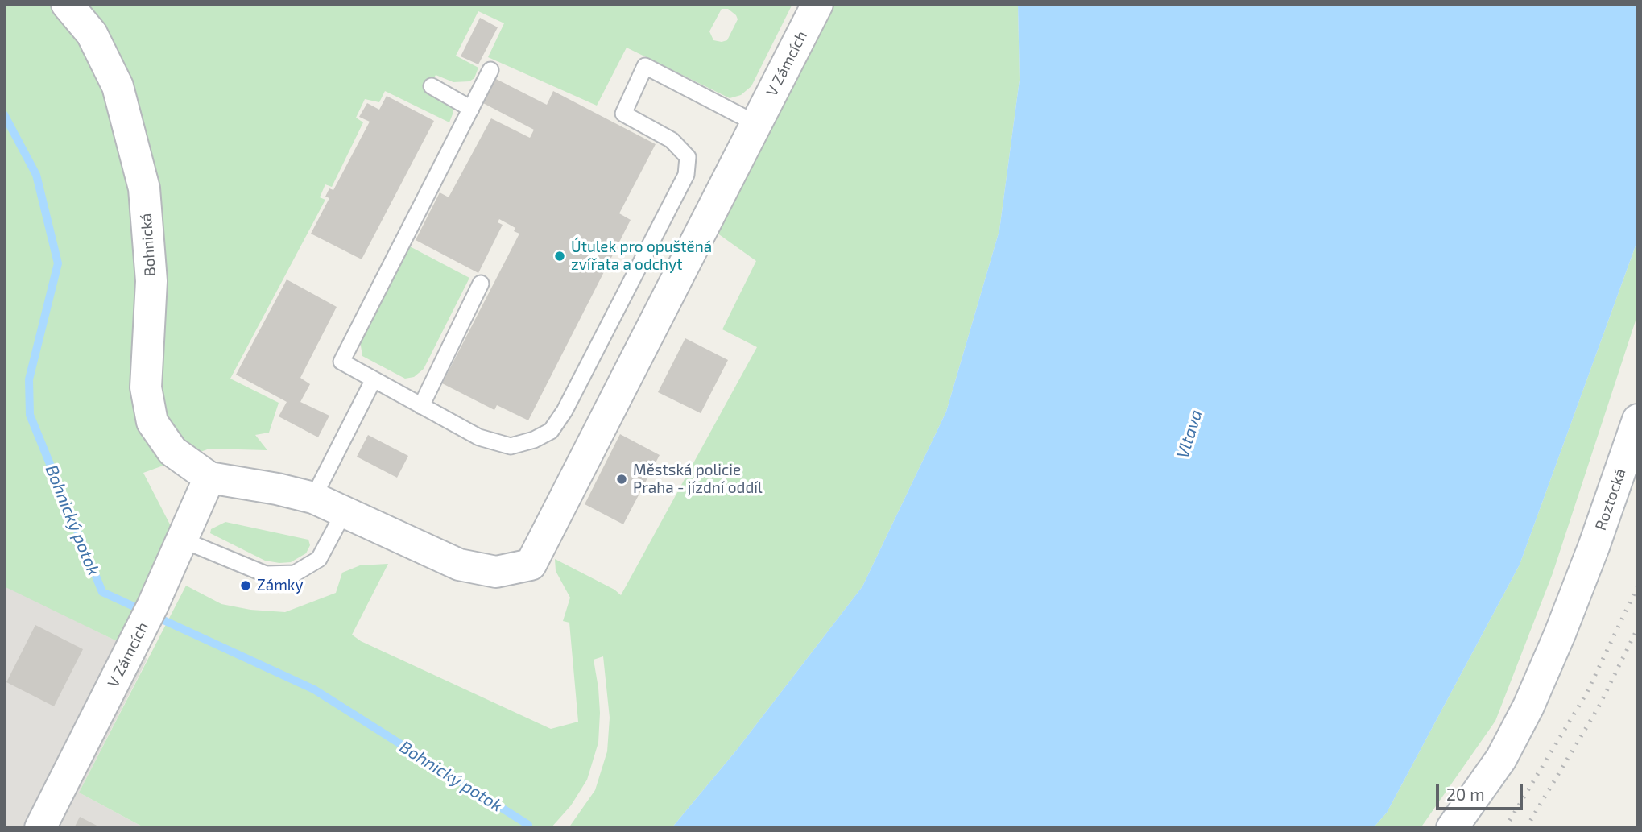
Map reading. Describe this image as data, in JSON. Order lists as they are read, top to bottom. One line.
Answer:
{"streets":{"street":["V Zámcích","Bohnická","Roztocká"]},"crossings":[["V Zámcích","Bohnická"]],"water":["Vltava","Bohnický potok"],"places":["Útulek pro opuštěná zvířata a odchyt","Městská policie Praha - jízdní oddíl","Zámky"],"scale_bar":"20 m"}
